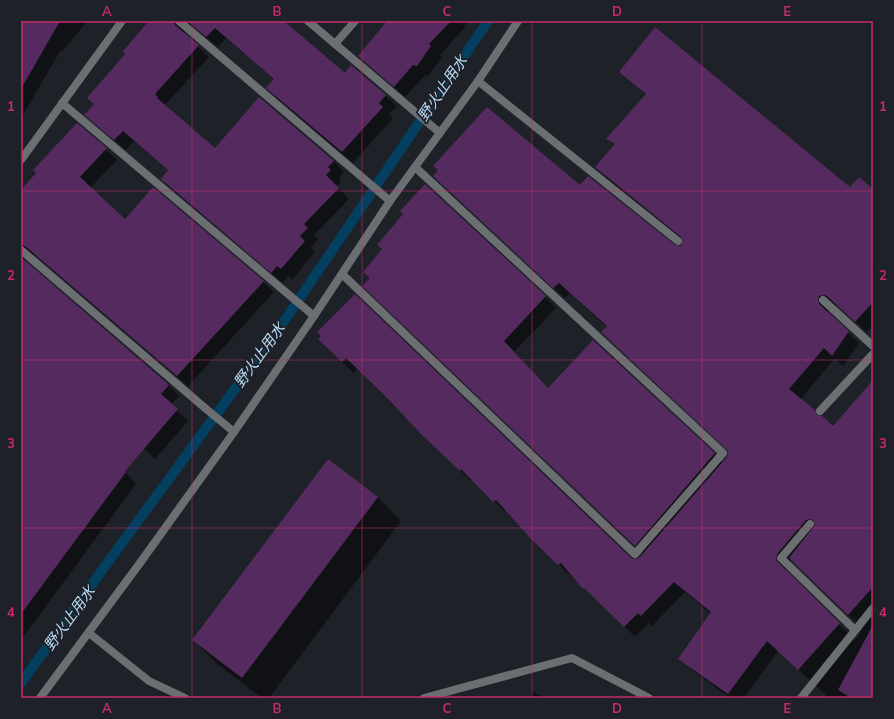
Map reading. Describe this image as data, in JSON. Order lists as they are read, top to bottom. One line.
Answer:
{"water":["野火止用水"],"grid":{"columns":["A","B","C","D","E"],"rows":["1","2","3","4"]}}
